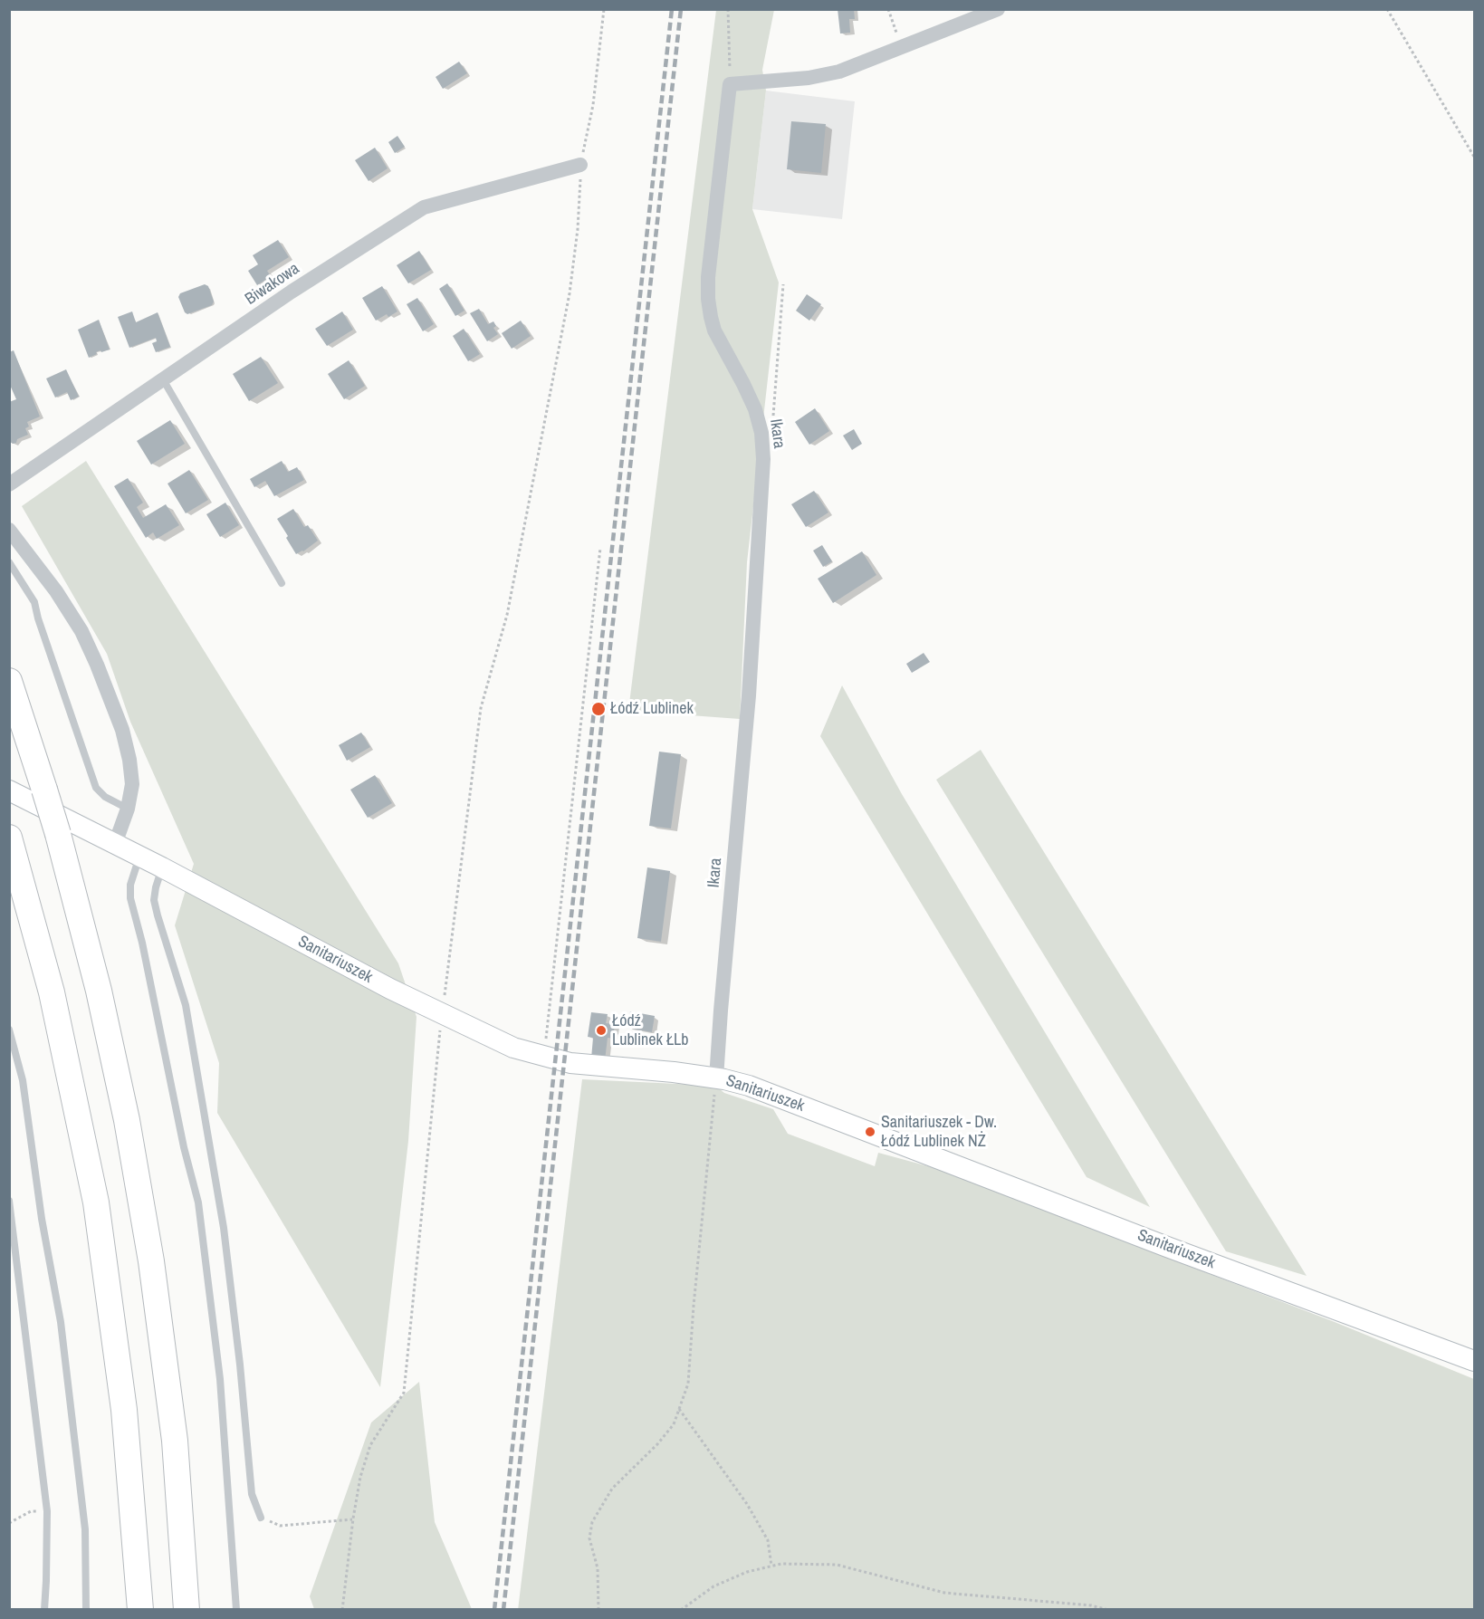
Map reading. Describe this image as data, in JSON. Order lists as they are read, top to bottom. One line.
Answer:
{"streets":{"street":["Biwakowa","Ikara","Sanitariuszek"]},"crossings":[["Ikara","Sanitariuszek"]],"places":["Łódź Lublinek","Łódź Lublinek ŁLb","Sanitariuszek - Dw. Łódź Lublinek NŻ"]}
